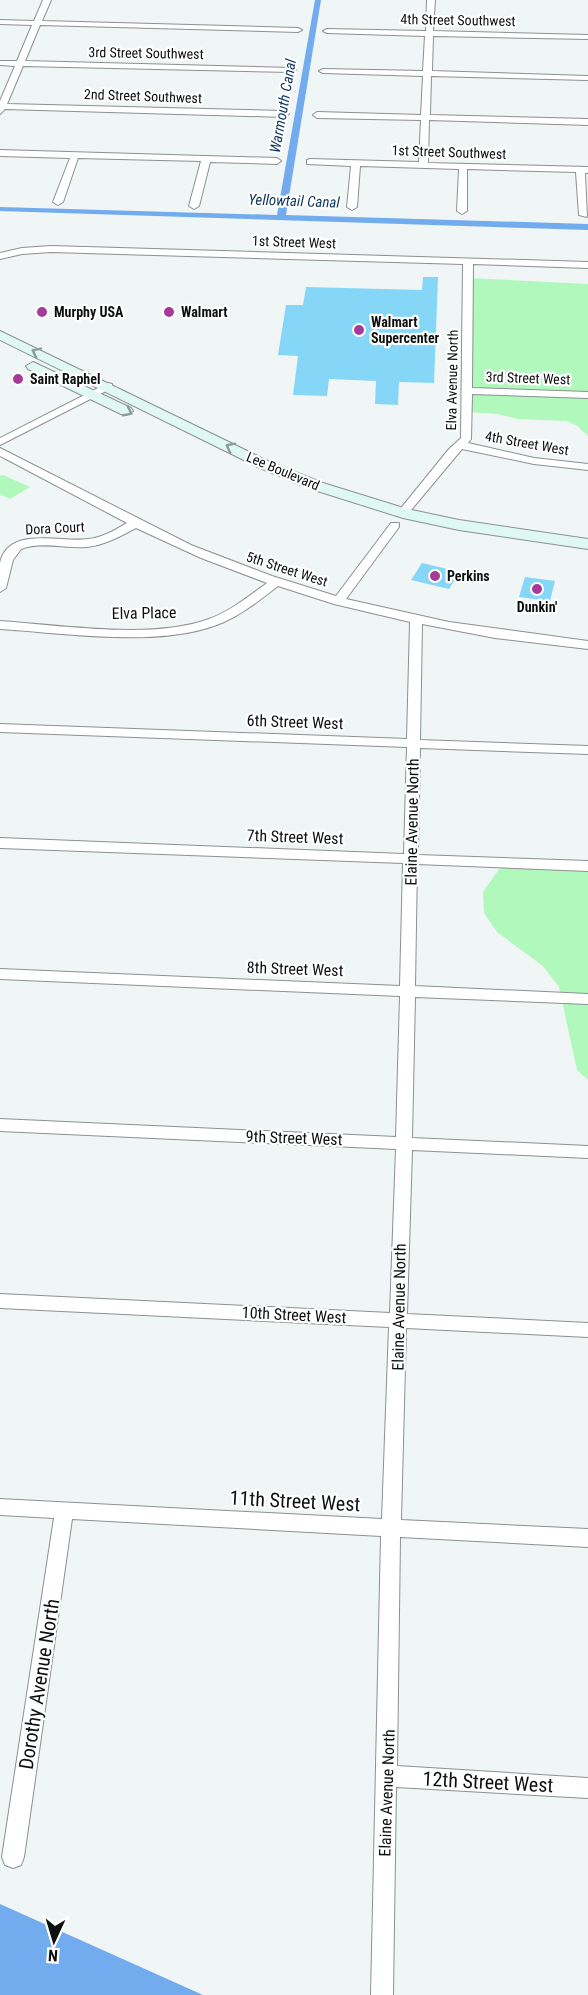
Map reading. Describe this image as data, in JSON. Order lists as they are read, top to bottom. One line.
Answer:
{"streets":{"main road":["Lee Boulevard"],"street":["4th Street Southwest","3rd Street Southwest","2nd Street Southwest","1st Street Southwest","1st Street West","3rd Street West","Elva Avenue North","4th Street West","Dora Court","5th Street West","Elva Place","6th Street West","Elaine Avenue North","7th Street West","8th Street West","9th Street West","10th Street West","11th Street West","Dorothy Avenue North","12th Street West"]},"crossings":[["1st Street West","Elva Avenue North"],["3rd Street West","Elva Avenue North"],["Elva Avenue North","4th Street West"],["Elva Avenue North","Lee Boulevard"],["Elva Avenue North","5th Street West"],["Dora Court","5th Street West"],["5th Street West","Elva Place"],["5th Street West","Elaine Avenue North"],["6th Street West","Elaine Avenue North"],["Elaine Avenue North","7th Street West"],["Elaine Avenue North","8th Street West"],["Elaine Avenue North","9th Street West"],["Elaine Avenue North","10th Street West"],["Elaine Avenue North","11th Street West"],["Elaine Avenue North","12th Street West"],["11th Street West","Dorothy Avenue North"]],"water":["Warmouth Canal","Yellowtail Canal"],"places":["Murphy USA","Walmart","Walmart Supercenter","Saint Raphel","Perkins","Dunkin'"],"north":"bottom"}
